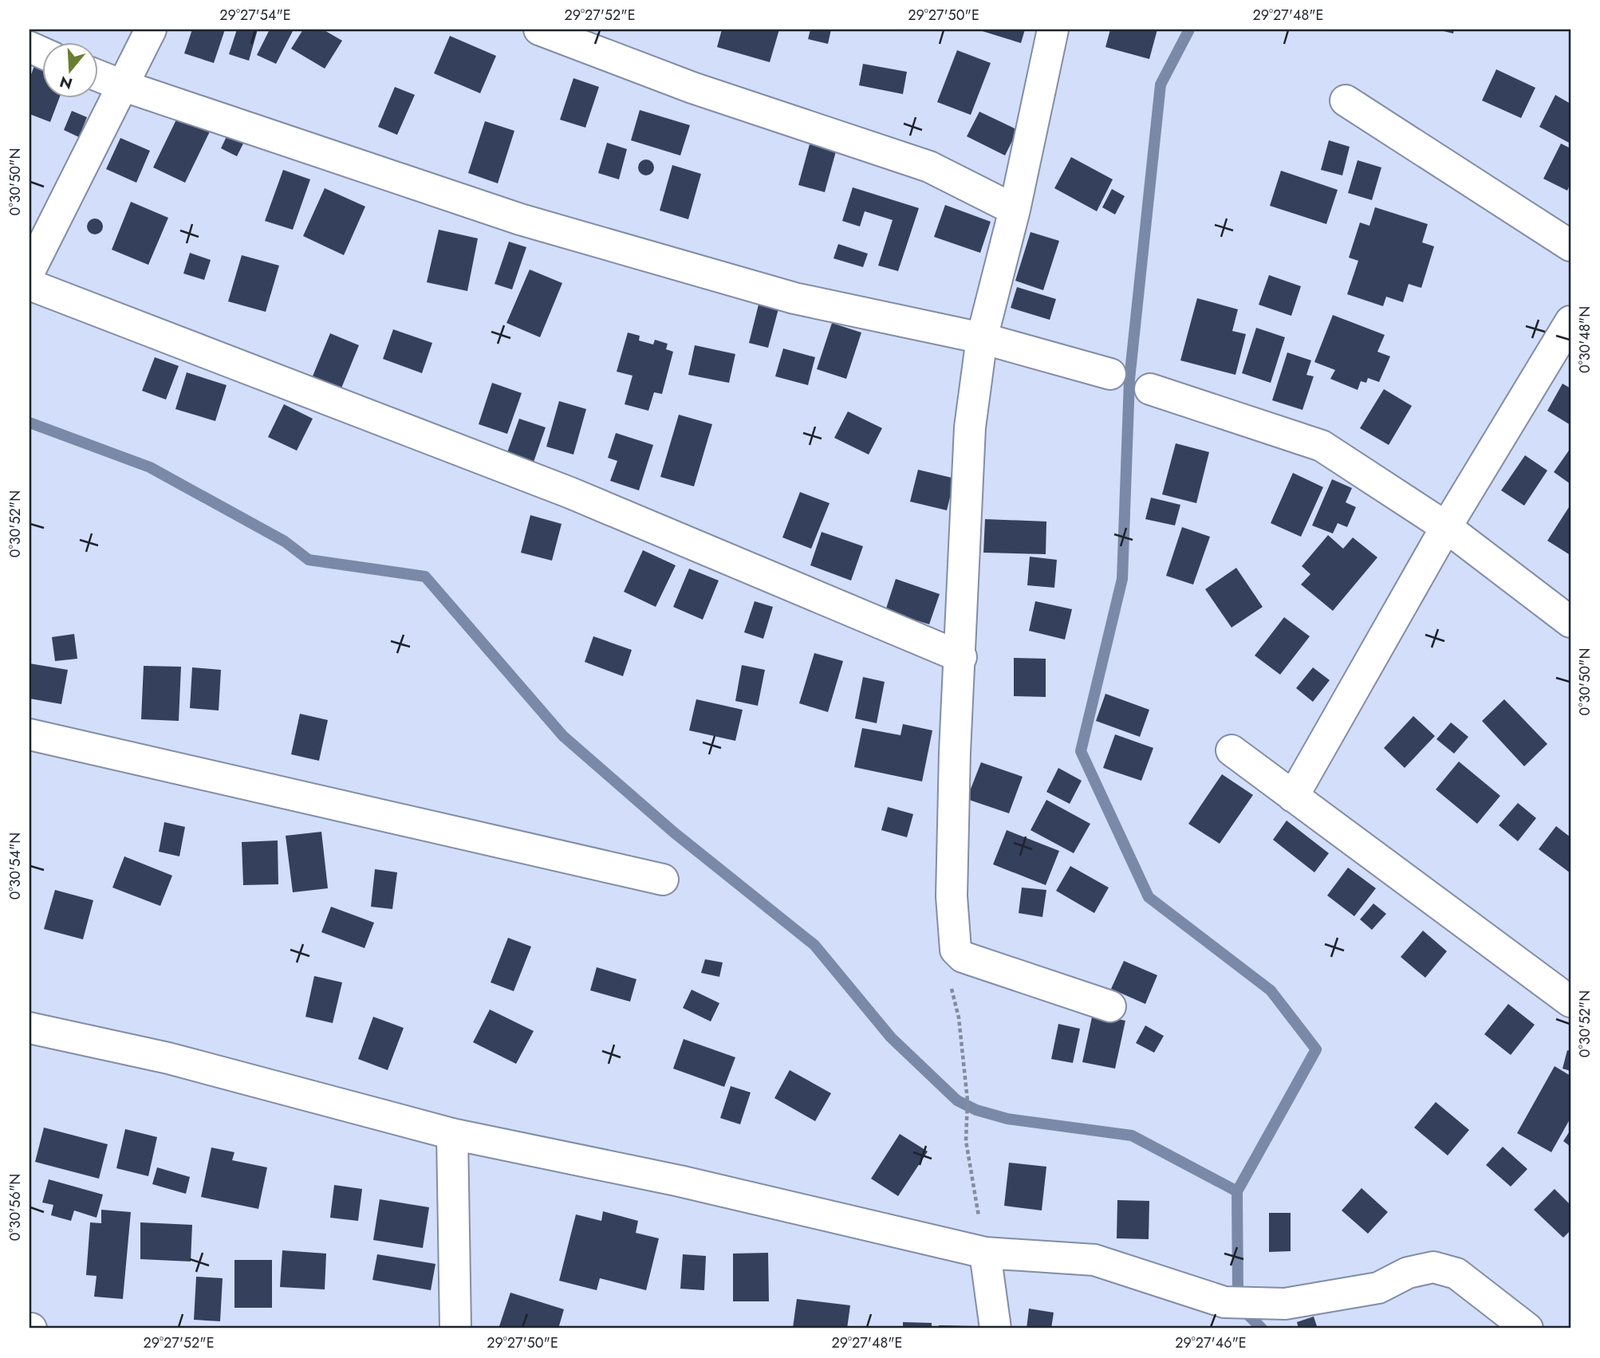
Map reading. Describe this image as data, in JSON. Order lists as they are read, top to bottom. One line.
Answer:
{"north":"bottom","coordinates":["29°27'54\"E","29°27'52\"E","29°27'50\"E","29°27'48\"E","0°30'50\"N","0°30'48\"N","0°30'52\"N","0°30'54\"N","0°30'56\"N","29°27'46\"E"]}
